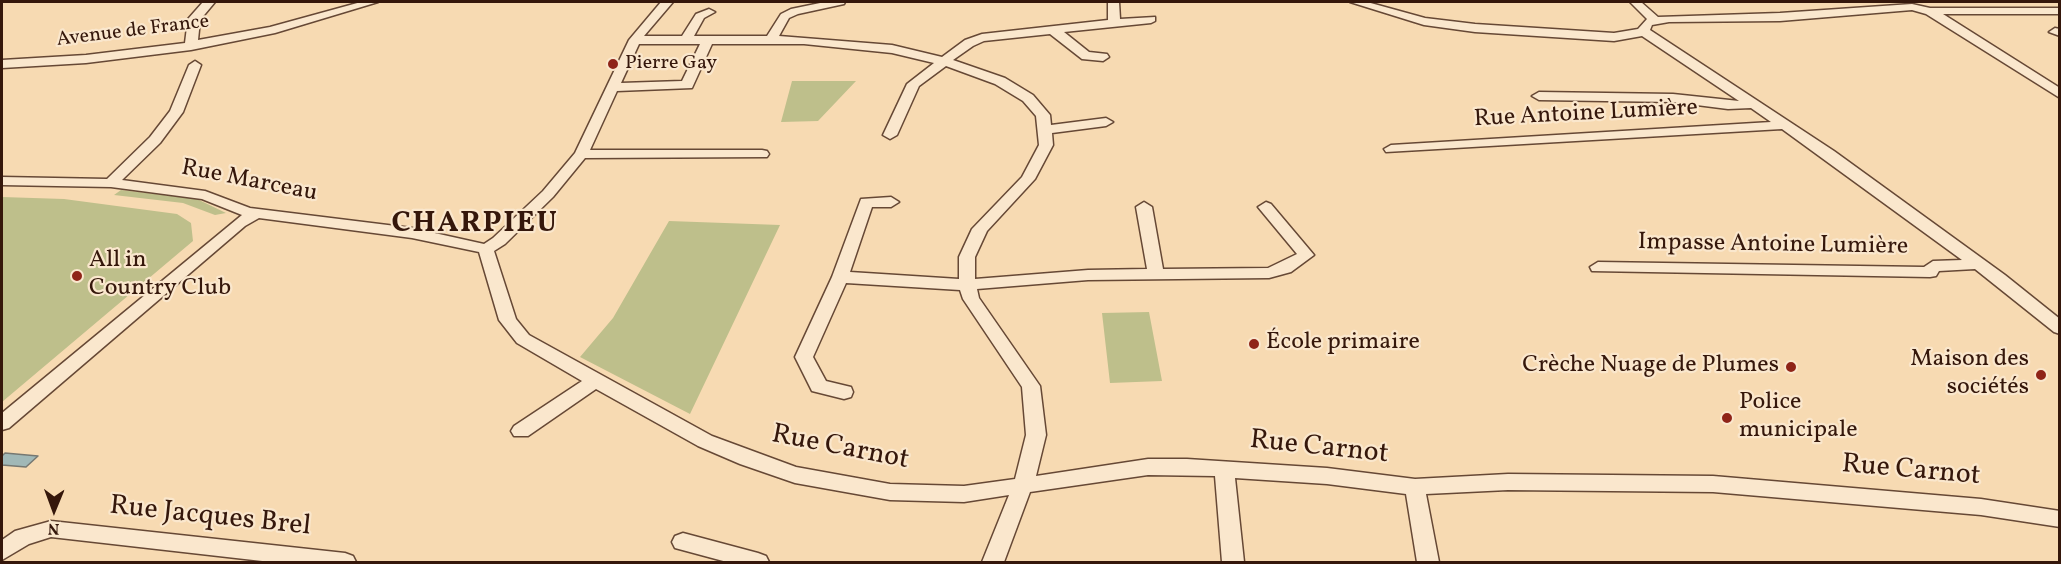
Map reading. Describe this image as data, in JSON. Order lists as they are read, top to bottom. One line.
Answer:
{"streets":{"street":["Avenue de France","Rue Antoine Lumière","Rue Marceau","Impasse Antoine Lumière","Rue Carnot","Rue Jacques Brel"]},"crossings":[["Rue Antoine Lumière","Impasse Antoine Lumière"],["Rue Marceau","Rue Carnot"]],"districts":["CHARPIEU"],"places":["Pierre Gay","All in Country Club","École primaire","Crèche Nuage de Plumes","Maison des sociétés","Police municipale"],"north":"bottom"}
